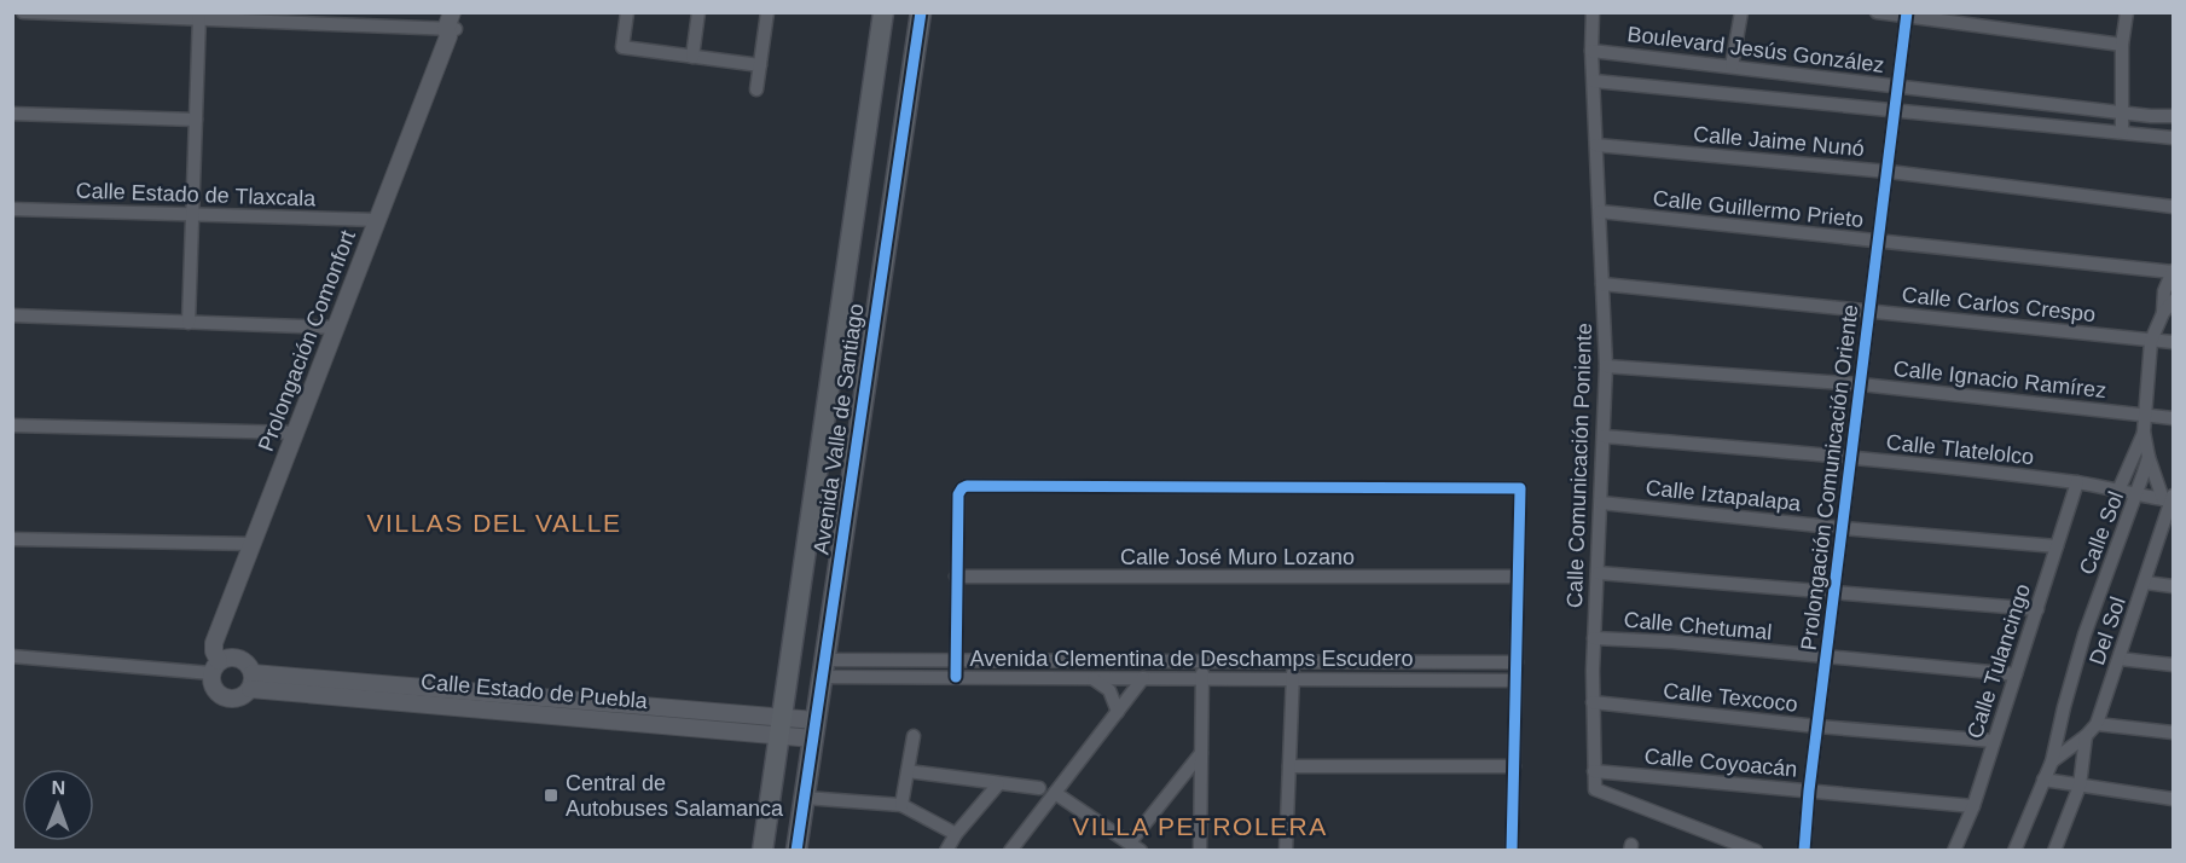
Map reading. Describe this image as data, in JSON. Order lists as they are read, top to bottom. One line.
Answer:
{"streets":{"main road":["Avenida Valle de Santiago"],"street":["Boulevard Jesús González","Calle Jaime Nunó","Calle Estado de Tlaxcala","Calle Guillermo Prieto","Calle Carlos Crespo","Prolongación Comonfort","Calle Ignacio Ramírez","Calle Tlatelolco","Calle Comunicación Poniente","Prolongación Comunicación Oriente","Calle Iztapalapa","Calle Sol","Calle José Muro Lozano","Calle Chetumal","Del Sol","Avenida Clementina de Deschamps Escudero","Calle Tulancingo","Calle Estado de Puebla","Calle Texcoco","Calle Coyoacán"]},"crossings":[["Boulevard Jesús González","Calle Comunicación Poniente"],["Boulevard Jesús González","Prolongación Comunicación Oriente"],["Calle Jaime Nunó","Calle Comunicación Poniente"],["Calle Jaime Nunó","Prolongación Comunicación Oriente"],["Calle Estado de Tlaxcala","Prolongación Comonfort"],["Calle Guillermo Prieto","Calle Comunicación Poniente"],["Calle Guillermo Prieto","Prolongación Comunicación Oriente"],["Calle Carlos Crespo","Calle Comunicación Poniente"],["Calle Carlos Crespo","Prolongación Comunicación Oriente"],["Calle Carlos Crespo","Calle Sol"],["Prolongación Comonfort","Calle Estado de Puebla"],["Calle Ignacio Ramírez","Calle Comunicación Poniente"],["Calle Ignacio Ramírez","Prolongación Comunicación Oriente"],["Calle Ignacio Ramírez","Calle Sol"],["Avenida Valle de Santiago","Avenida Clementina de Deschamps Escudero"],["Avenida Valle de Santiago","Calle Estado de Puebla"],["Calle Tlatelolco","Calle Comunicación Poniente"],["Calle Tlatelolco","Prolongación Comunicación Oriente"],["Calle Tlatelolco","Calle Sol"],["Calle Tlatelolco","Del Sol"],["Calle Tlatelolco","Calle Tulancingo"],["Calle Comunicación Poniente","Calle Iztapalapa"],["Calle Comunicación Poniente","Calle Chetumal"],["Calle Comunicación Poniente","Calle Texcoco"],["Calle Comunicación Poniente","Calle Coyoacán"],["Prolongación Comunicación Oriente","Calle Iztapalapa"],["Prolongación Comunicación Oriente","Calle Chetumal"],["Prolongación Comunicación Oriente","Calle Texcoco"],["Prolongación Comunicación Oriente","Calle Coyoacán"],["Calle Iztapalapa","Calle Tulancingo"],["Calle Sol","Del Sol"],["Calle Chetumal","Calle Tulancingo"],["Calle Tulancingo","Calle Texcoco"],["Calle Tulancingo","Calle Coyoacán"]],"districts":["VILLAS DEL VALLE","VILLA PETROLERA"],"places":{"transit":["Central de Autobuses Salamanca"]},"north":"top"}
